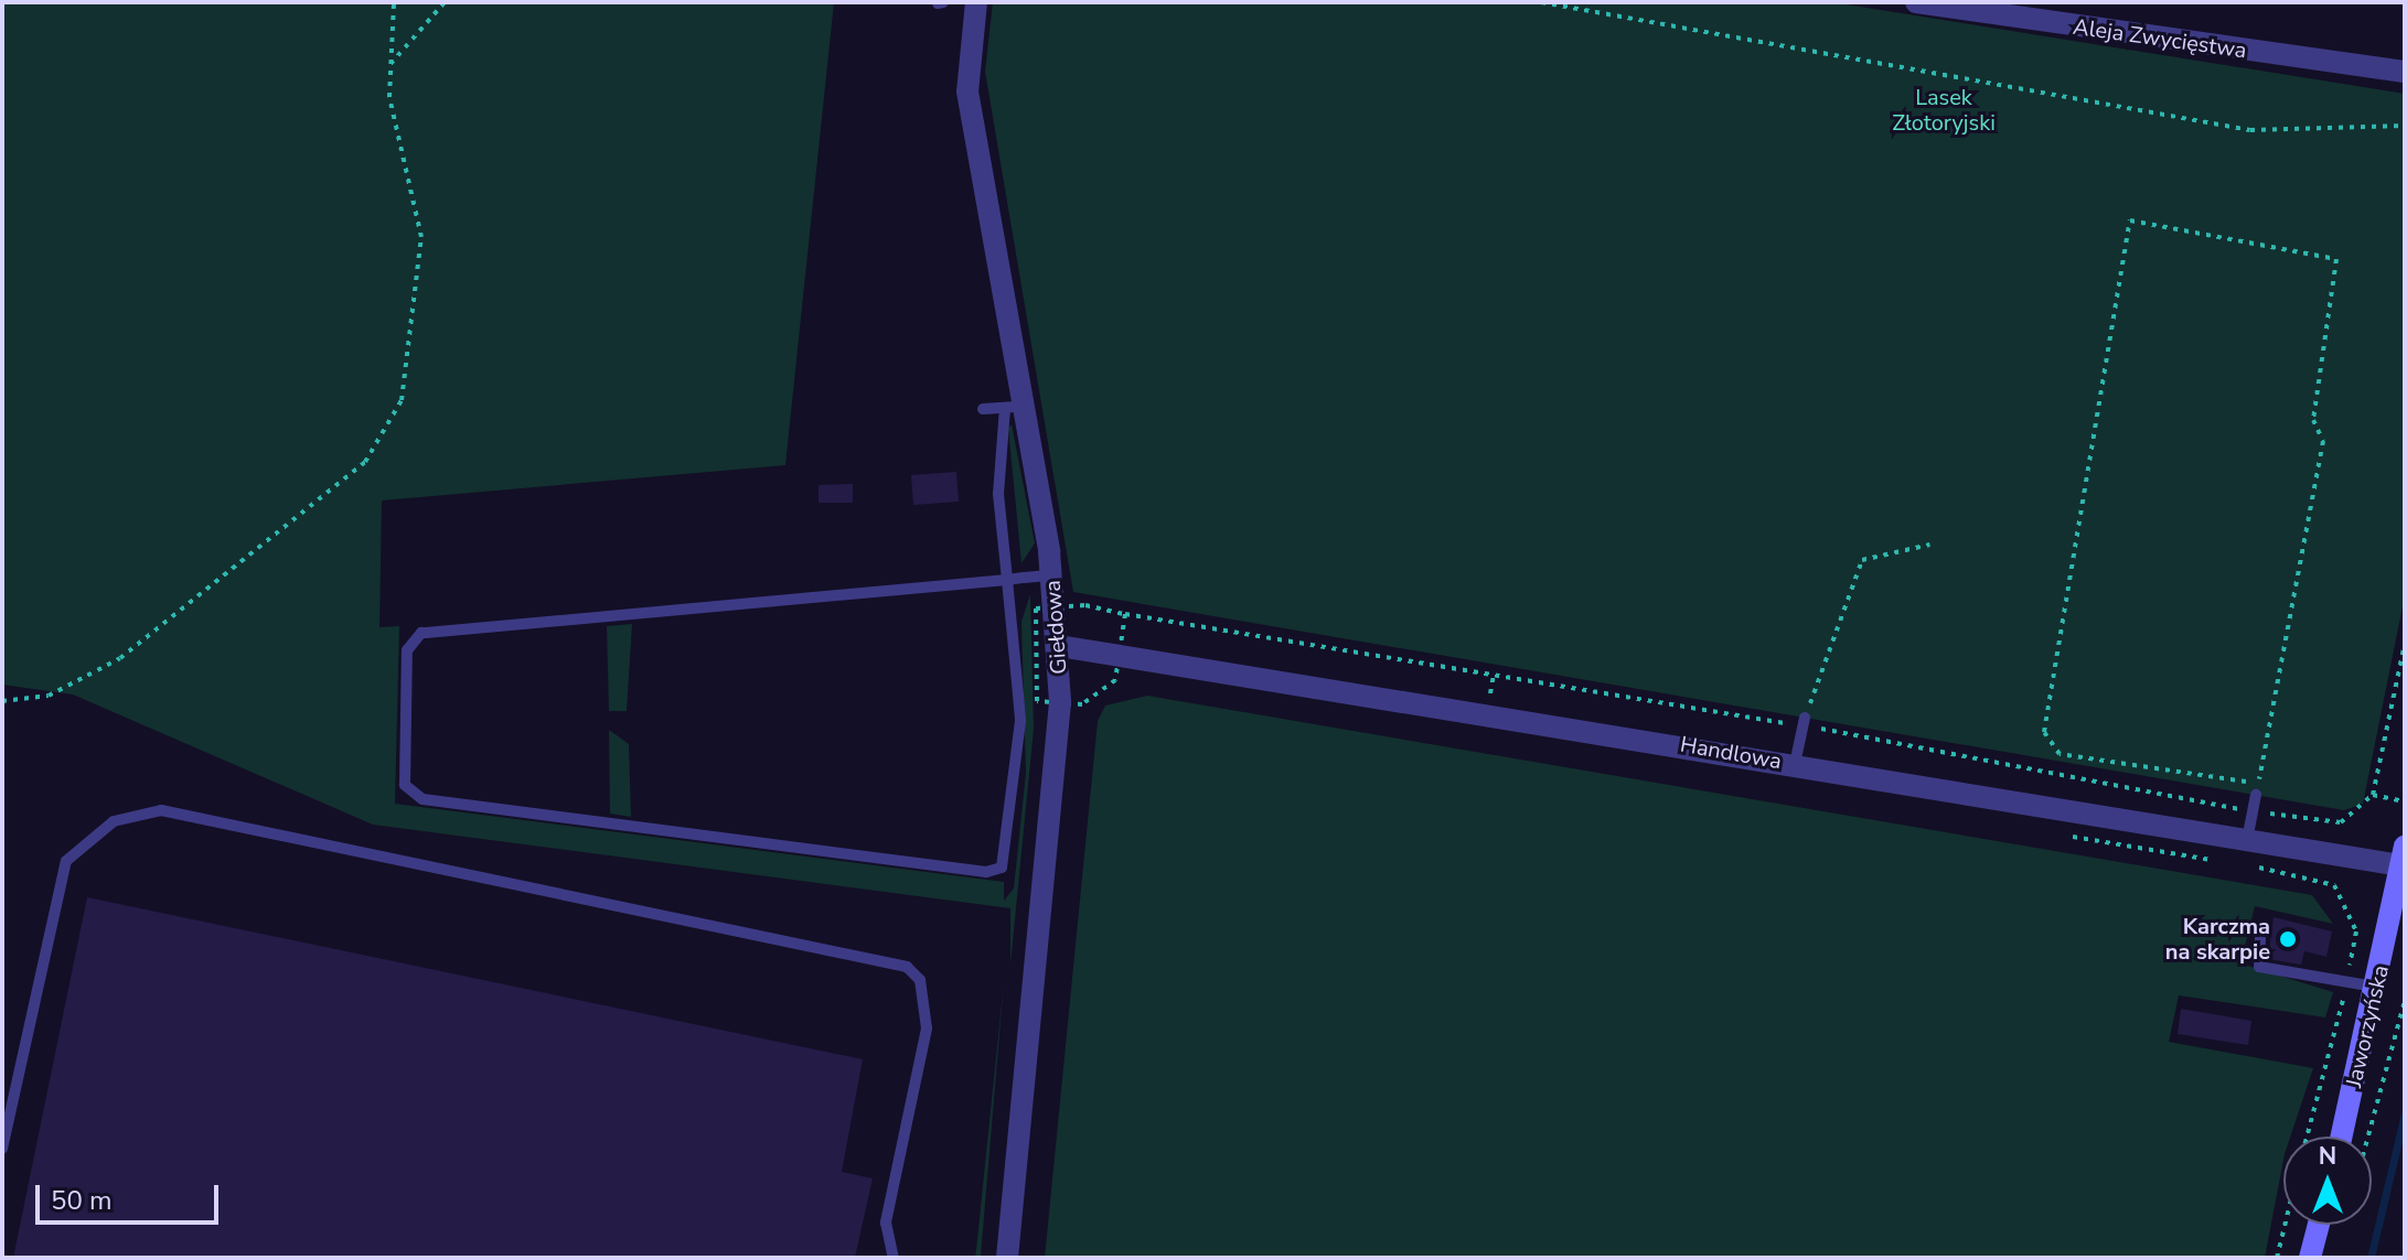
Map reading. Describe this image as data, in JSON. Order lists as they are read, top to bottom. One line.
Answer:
{"streets":{"street":["Aleja Zwycięstwa","Giełdowa","Handlowa","Jaworzyńska"]},"crossings":[["Giełdowa","Handlowa"],["Handlowa","Jaworzyńska"]],"parks":["Lasek Złotoryjski"],"places":["Karczma na skarpie"],"scale_bar":"50 m","north":"top"}
